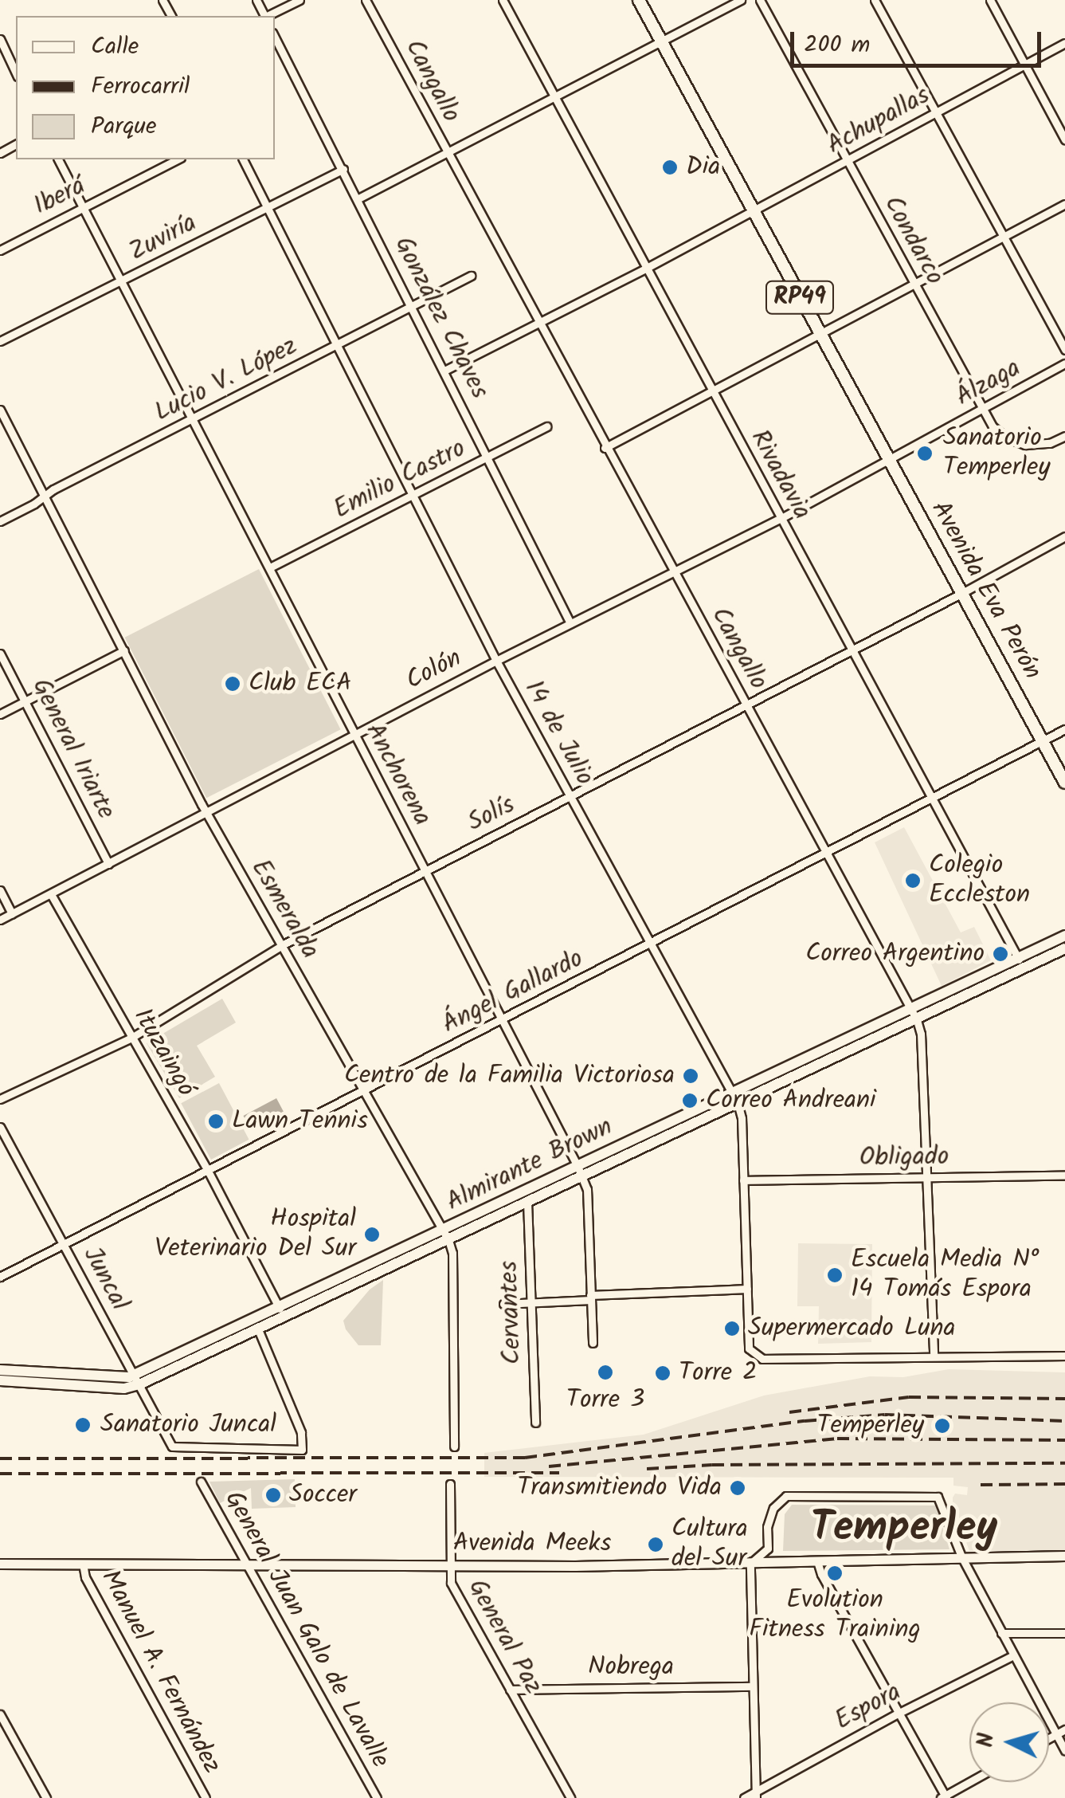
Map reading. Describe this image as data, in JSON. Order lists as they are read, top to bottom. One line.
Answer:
{"streets":{"main road":["RP49","Avenida Eva Perón","Almirante Brown"],"street":["Cangallo","Achupallas","Iberá","Zuviría","Condarco","González Chaves","Lucio V. López","Álzaga","Rivadavia","Emilio Castro","Colón","14 de Julio","General Iriarte","Anchorena","Solís","Esmeralda","Ángel Gallardo","Ituzaingó","Obligado","Juncal","Cervantes","Avenida Meeks","General Juan Galo de Lavalle","General Paz","Nobrega","Manuel A. Fernández","Espora"]},"crossings":[["Cangallo","Colón"],["Cangallo","Solís"],["Cangallo","Ángel Gallardo"],["Cangallo","Obligado"],["Cangallo","Almirante Brown"],["Achupallas","Condarco"],["Achupallas","Avenida Eva Perón"],["Iberá","Anchorena"],["Zuviría","González Chaves"],["Zuviría","14 de Julio"],["Zuviría","Anchorena"],["Condarco","Álzaga"],["González Chaves","Lucio V. López"],["González Chaves","Emilio Castro"],["González Chaves","Colón"],["Lucio V. López","14 de Julio"],["Lucio V. López","Anchorena"],["Lucio V. López","Esmeralda"],["Álzaga","Avenida Eva Perón"],["Álzaga","Colón"],["Rivadavia","Colón"],["Rivadavia","Solís"],["Rivadavia","Ángel Gallardo"],["Rivadavia","Almirante Brown"],["Emilio Castro","14 de Julio"],["Emilio Castro","Anchorena"],["Avenida Eva Perón","Colón"],["Avenida Eva Perón","Solís"],["Avenida Eva Perón","Ángel Gallardo"],["Colón","14 de Julio"],["Colón","General Iriarte"],["Colón","Anchorena"],["Colón","Esmeralda"],["Colón","Ituzaingó"],["14 de Julio","Solís"],["14 de Julio","Ángel Gallardo"],["14 de Julio","Almirante Brown"],["Anchorena","Solís"],["Anchorena","Ángel Gallardo"],["Anchorena","Almirante Brown"],["Solís","Esmeralda"],["Solís","Ituzaingó"],["Esmeralda","Ángel Gallardo"],["Esmeralda","Almirante Brown"],["Ángel Gallardo","Ituzaingó"],["Ángel Gallardo","Juncal"],["Ituzaingó","Almirante Brown"],["Almirante Brown","Juncal"],["Almirante Brown","Cervantes"],["Avenida Meeks","General Juan Galo de Lavalle"],["Avenida Meeks","General Paz"],["Avenida Meeks","Manuel A. Fernández"],["General Paz","Nobrega"]],"districts":["Temperley"],"places":["Dia","Sanatorio Temperley","Club ECA","Colegio Eccleston","Correo Argentino","Centro de la Familia Victoriosa","Correo Andreani","Lawn Tennis","Hospital Veterinario Del Sur","Escuela Media N° 14 Tomás Espora","Supermercado Luna","Torre 3","Torre 2","Sanatorio Juncal","Temperley","Transmitiendo Vida","Soccer","Cultura del Sur","Evolution Fitness Training"],"legend":["Calle","Ferrocarril","Parque"],"scale_bar":"200 m","north":"left"}
